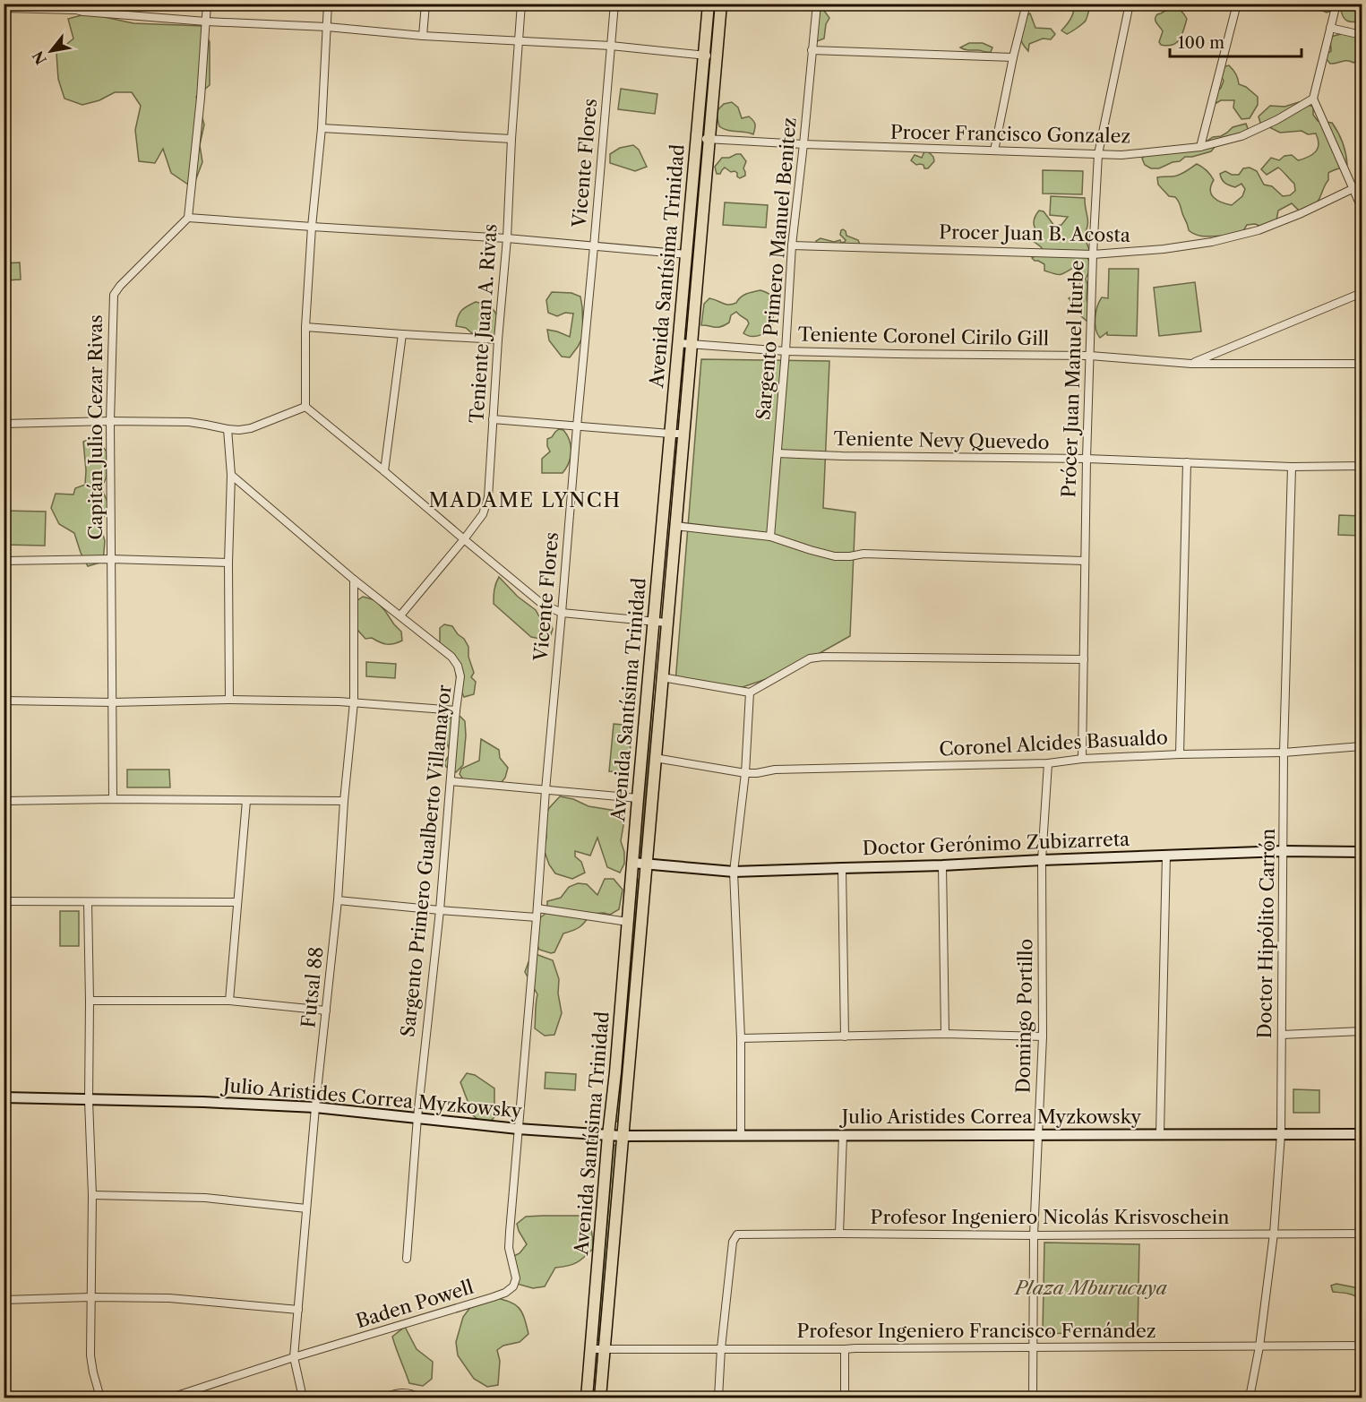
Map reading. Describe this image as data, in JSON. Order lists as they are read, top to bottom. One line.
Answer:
{"streets":{"main road":["Avenida Santísima Trinidad","Doctor Gerónimo Zubizarreta","Julio Aristides Correa Myzkowsky"],"street":["Procer Francisco Gonzalez","Vicente Flores","Procer Juan B. Acosta","Sargento Primero Manuel Benitez","Teniente Juan A. Rivas","Teniente Coronel Cirilo Gill","Prócer Juan Manuel Iturbe","Capitán Julio Cezar Rivas","Teniente Nevy Quevedo","Coronel Alcides Basualdo","Sargento Primero Gualberto Villamayor","Doctor Hipólito Carrón","Futsal 88","Domingo Portillo","Profesor Ingeniero Nicolás Krisvoschein","Baden Powell","Profesor Ingeniero Francisco Fernández"]},"crossings":[["Procer Francisco Gonzalez","Avenida Santísima Trinidad"],["Procer Francisco Gonzalez","Sargento Primero Manuel Benitez"],["Procer Francisco Gonzalez","Prócer Juan Manuel Iturbe"],["Vicente Flores","Julio Aristides Correa Myzkowsky"],["Vicente Flores","Baden Powell"],["Procer Juan B. Acosta","Sargento Primero Manuel Benitez"],["Procer Juan B. Acosta","Prócer Juan Manuel Iturbe"],["Avenida Santísima Trinidad","Teniente Coronel Cirilo Gill"],["Avenida Santísima Trinidad","Coronel Alcides Basualdo"],["Avenida Santísima Trinidad","Doctor Gerónimo Zubizarreta"],["Avenida Santísima Trinidad","Julio Aristides Correa Myzkowsky"],["Avenida Santísima Trinidad","Profesor Ingeniero Francisco Fernández"],["Sargento Primero Manuel Benitez","Teniente Coronel Cirilo Gill"],["Sargento Primero Manuel Benitez","Teniente Nevy Quevedo"],["Teniente Juan A. Rivas","Sargento Primero Gualberto Villamayor"],["Teniente Coronel Cirilo Gill","Prócer Juan Manuel Iturbe"],["Prócer Juan Manuel Iturbe","Teniente Nevy Quevedo"],["Prócer Juan Manuel Iturbe","Coronel Alcides Basualdo"],["Teniente Nevy Quevedo","Doctor Hipólito Carrón"],["Coronel Alcides Basualdo","Doctor Hipólito Carrón"],["Coronel Alcides Basualdo","Domingo Portillo"],["Doctor Gerónimo Zubizarreta","Doctor Hipólito Carrón"],["Doctor Gerónimo Zubizarreta","Domingo Portillo"],["Sargento Primero Gualberto Villamayor","Futsal 88"],["Sargento Primero Gualberto Villamayor","Julio Aristides Correa Myzkowsky"],["Doctor Hipólito Carrón","Julio Aristides Correa Myzkowsky"],["Doctor Hipólito Carrón","Profesor Ingeniero Nicolás Krisvoschein"],["Doctor Hipólito Carrón","Profesor Ingeniero Francisco Fernández"],["Futsal 88","Julio Aristides Correa Myzkowsky"],["Futsal 88","Baden Powell"],["Domingo Portillo","Julio Aristides Correa Myzkowsky"],["Domingo Portillo","Profesor Ingeniero Nicolás Krisvoschein"],["Domingo Portillo","Profesor Ingeniero Francisco Fernández"],["Julio Aristides Correa Myzkowsky","Baden Powell"],["Profesor Ingeniero Nicolás Krisvoschein","Profesor Ingeniero Francisco Fernández"]],"districts":["MADAME LYNCH"],"parks":["Plaza Mburucuya"],"scale_bar":"100 m","north":"bottom left"}
